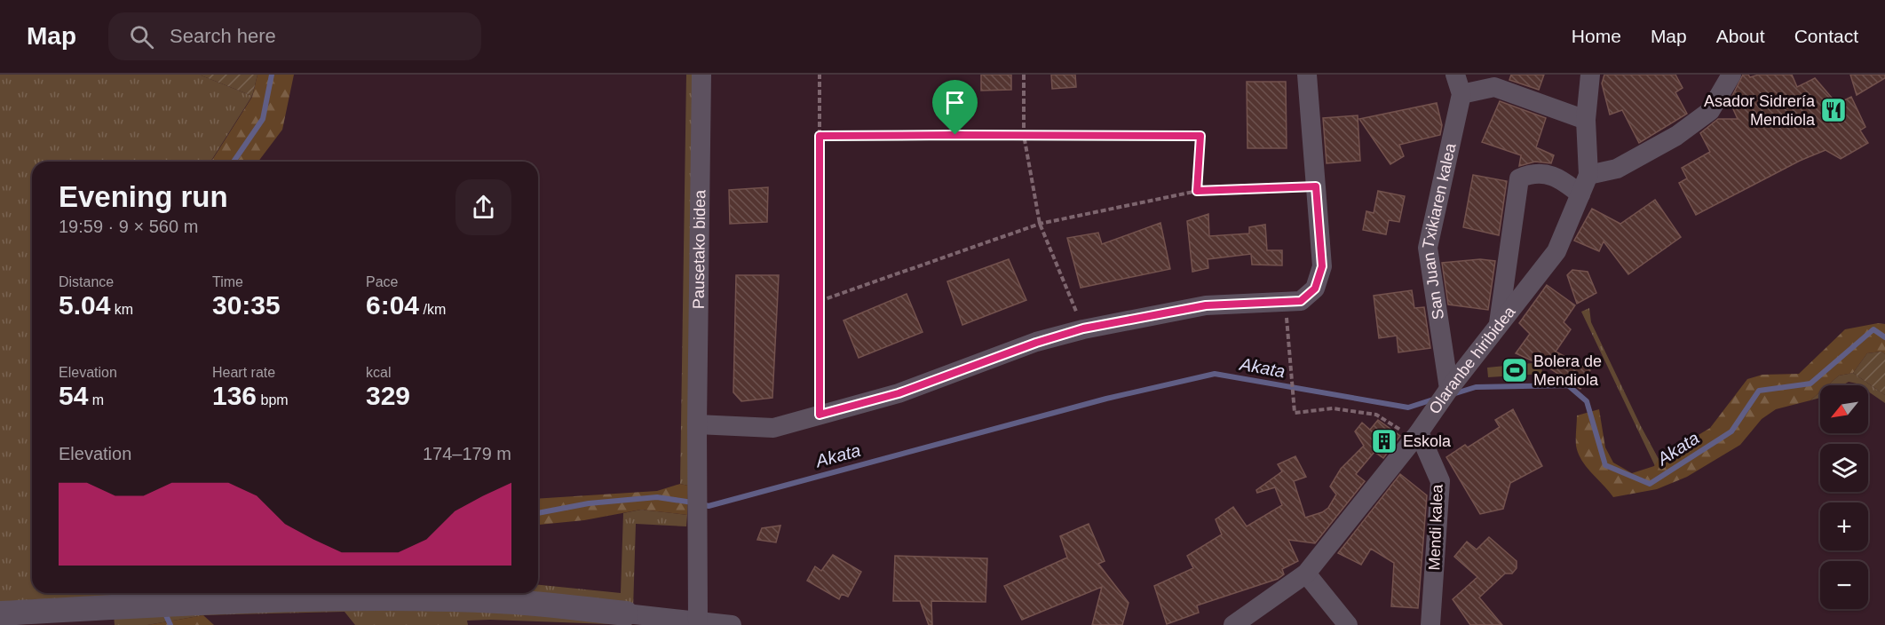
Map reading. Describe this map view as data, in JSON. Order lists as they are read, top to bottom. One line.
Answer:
{"streets":{"street":["San Juan Txikiaren kalea","Pausetako bidea","Olaranbe hiribidea","Mendi kalea"]},"crossings":[["San Juan Txikiaren kalea","Olaranbe hiribidea"],["Olaranbe hiribidea","Mendi kalea"]],"water":["Akata"],"places":{"restaurant":["Asador Sidrería Mendiola"],"sports":["Bolera de Mendiola"],"building":["Eskola"]},"north":"bottom left","page":{"header":"Map","search":"Search here","nav":["Home","Map","About","Contact"],"heading":["Evening run","19:59 · 9 × 560 m"],"stats":[["Distance","5.04 km"],["Time","30:35"],["Pace","6:04 /km"],["Elevation","54 m"],["Heart rate","136 bpm"],["kcal","329"]],"map_buttons":["+","−"],"chart":["Elevation","174–179 m"]}}
